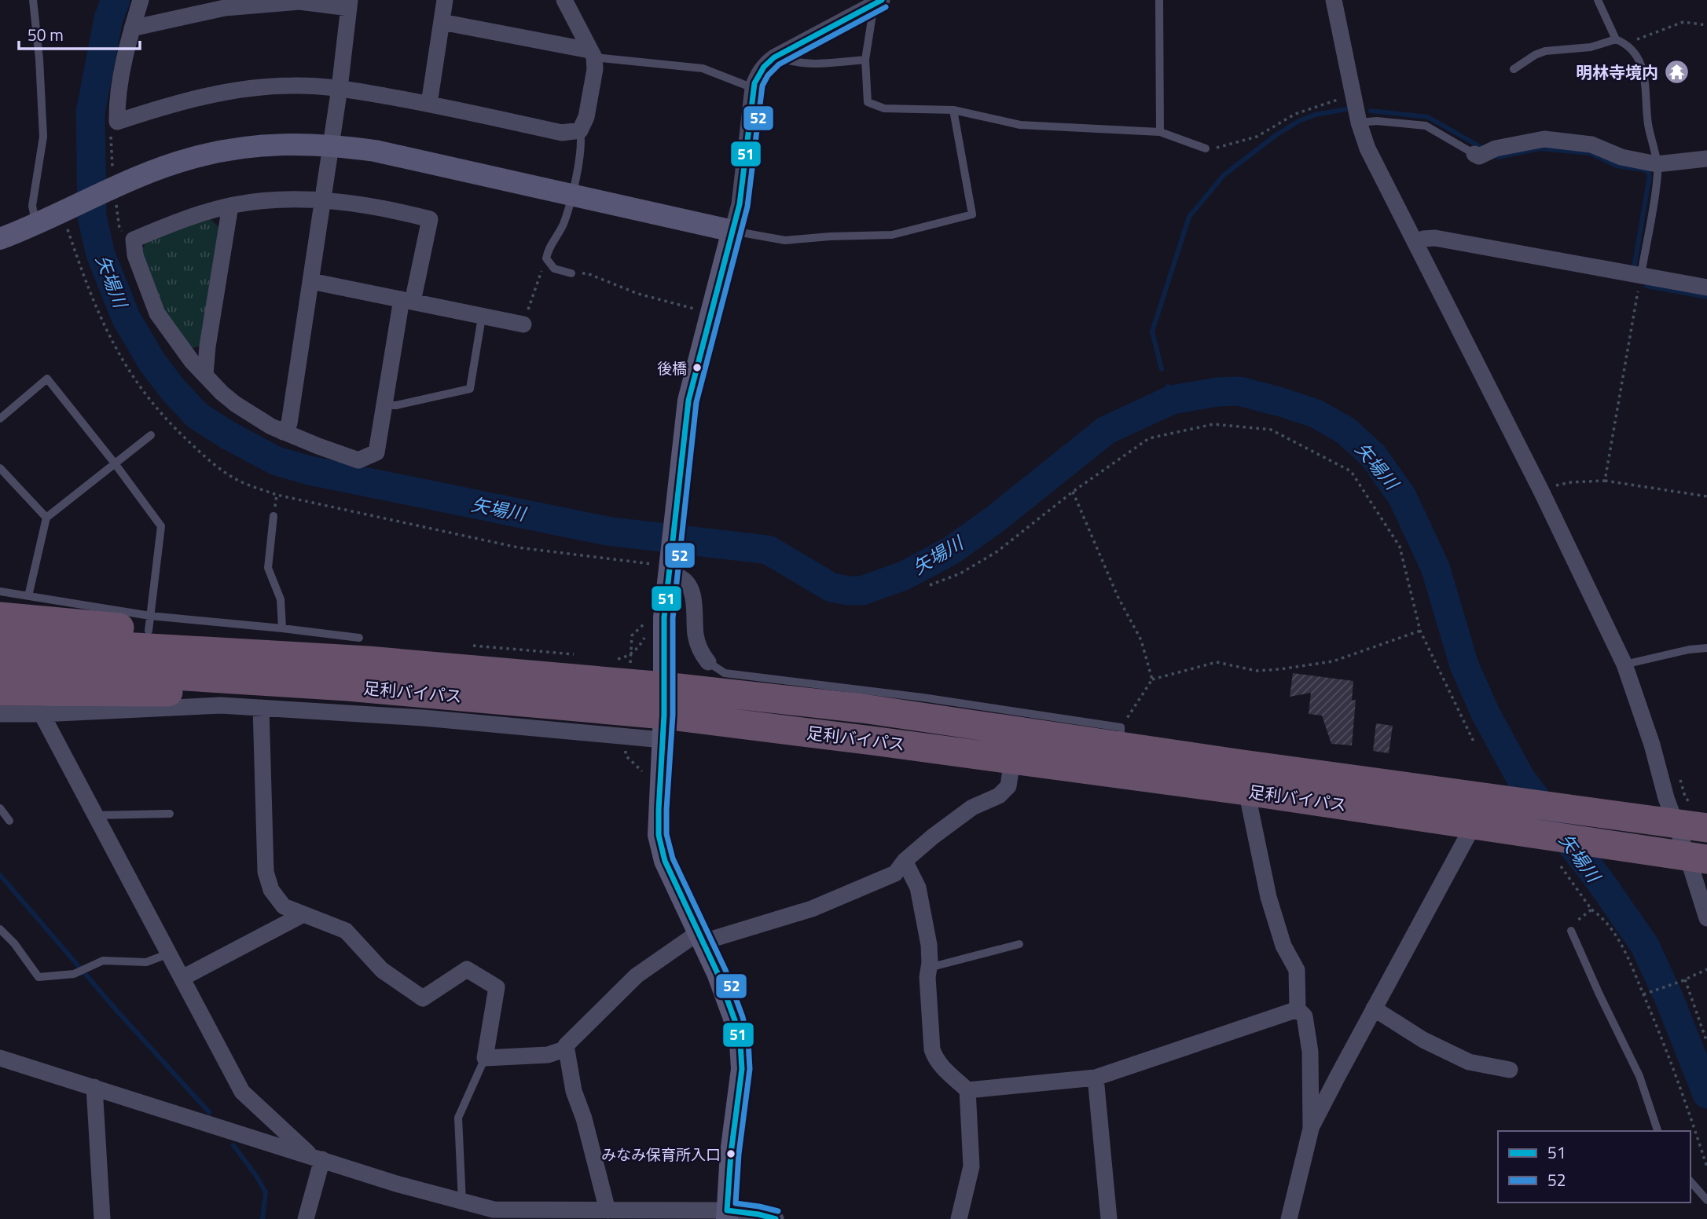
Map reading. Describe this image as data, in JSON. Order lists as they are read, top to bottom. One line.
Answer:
{"streets":{"highway":["足利バイパス"]},"water":["矢場川"],"places":{"temple":["明林寺境内"],"other":["後橋","みなみ保育所入口"]},"lines":["transit line 51","transit line 52"],"legend":["51","52"],"scale_bar":"50 m"}
